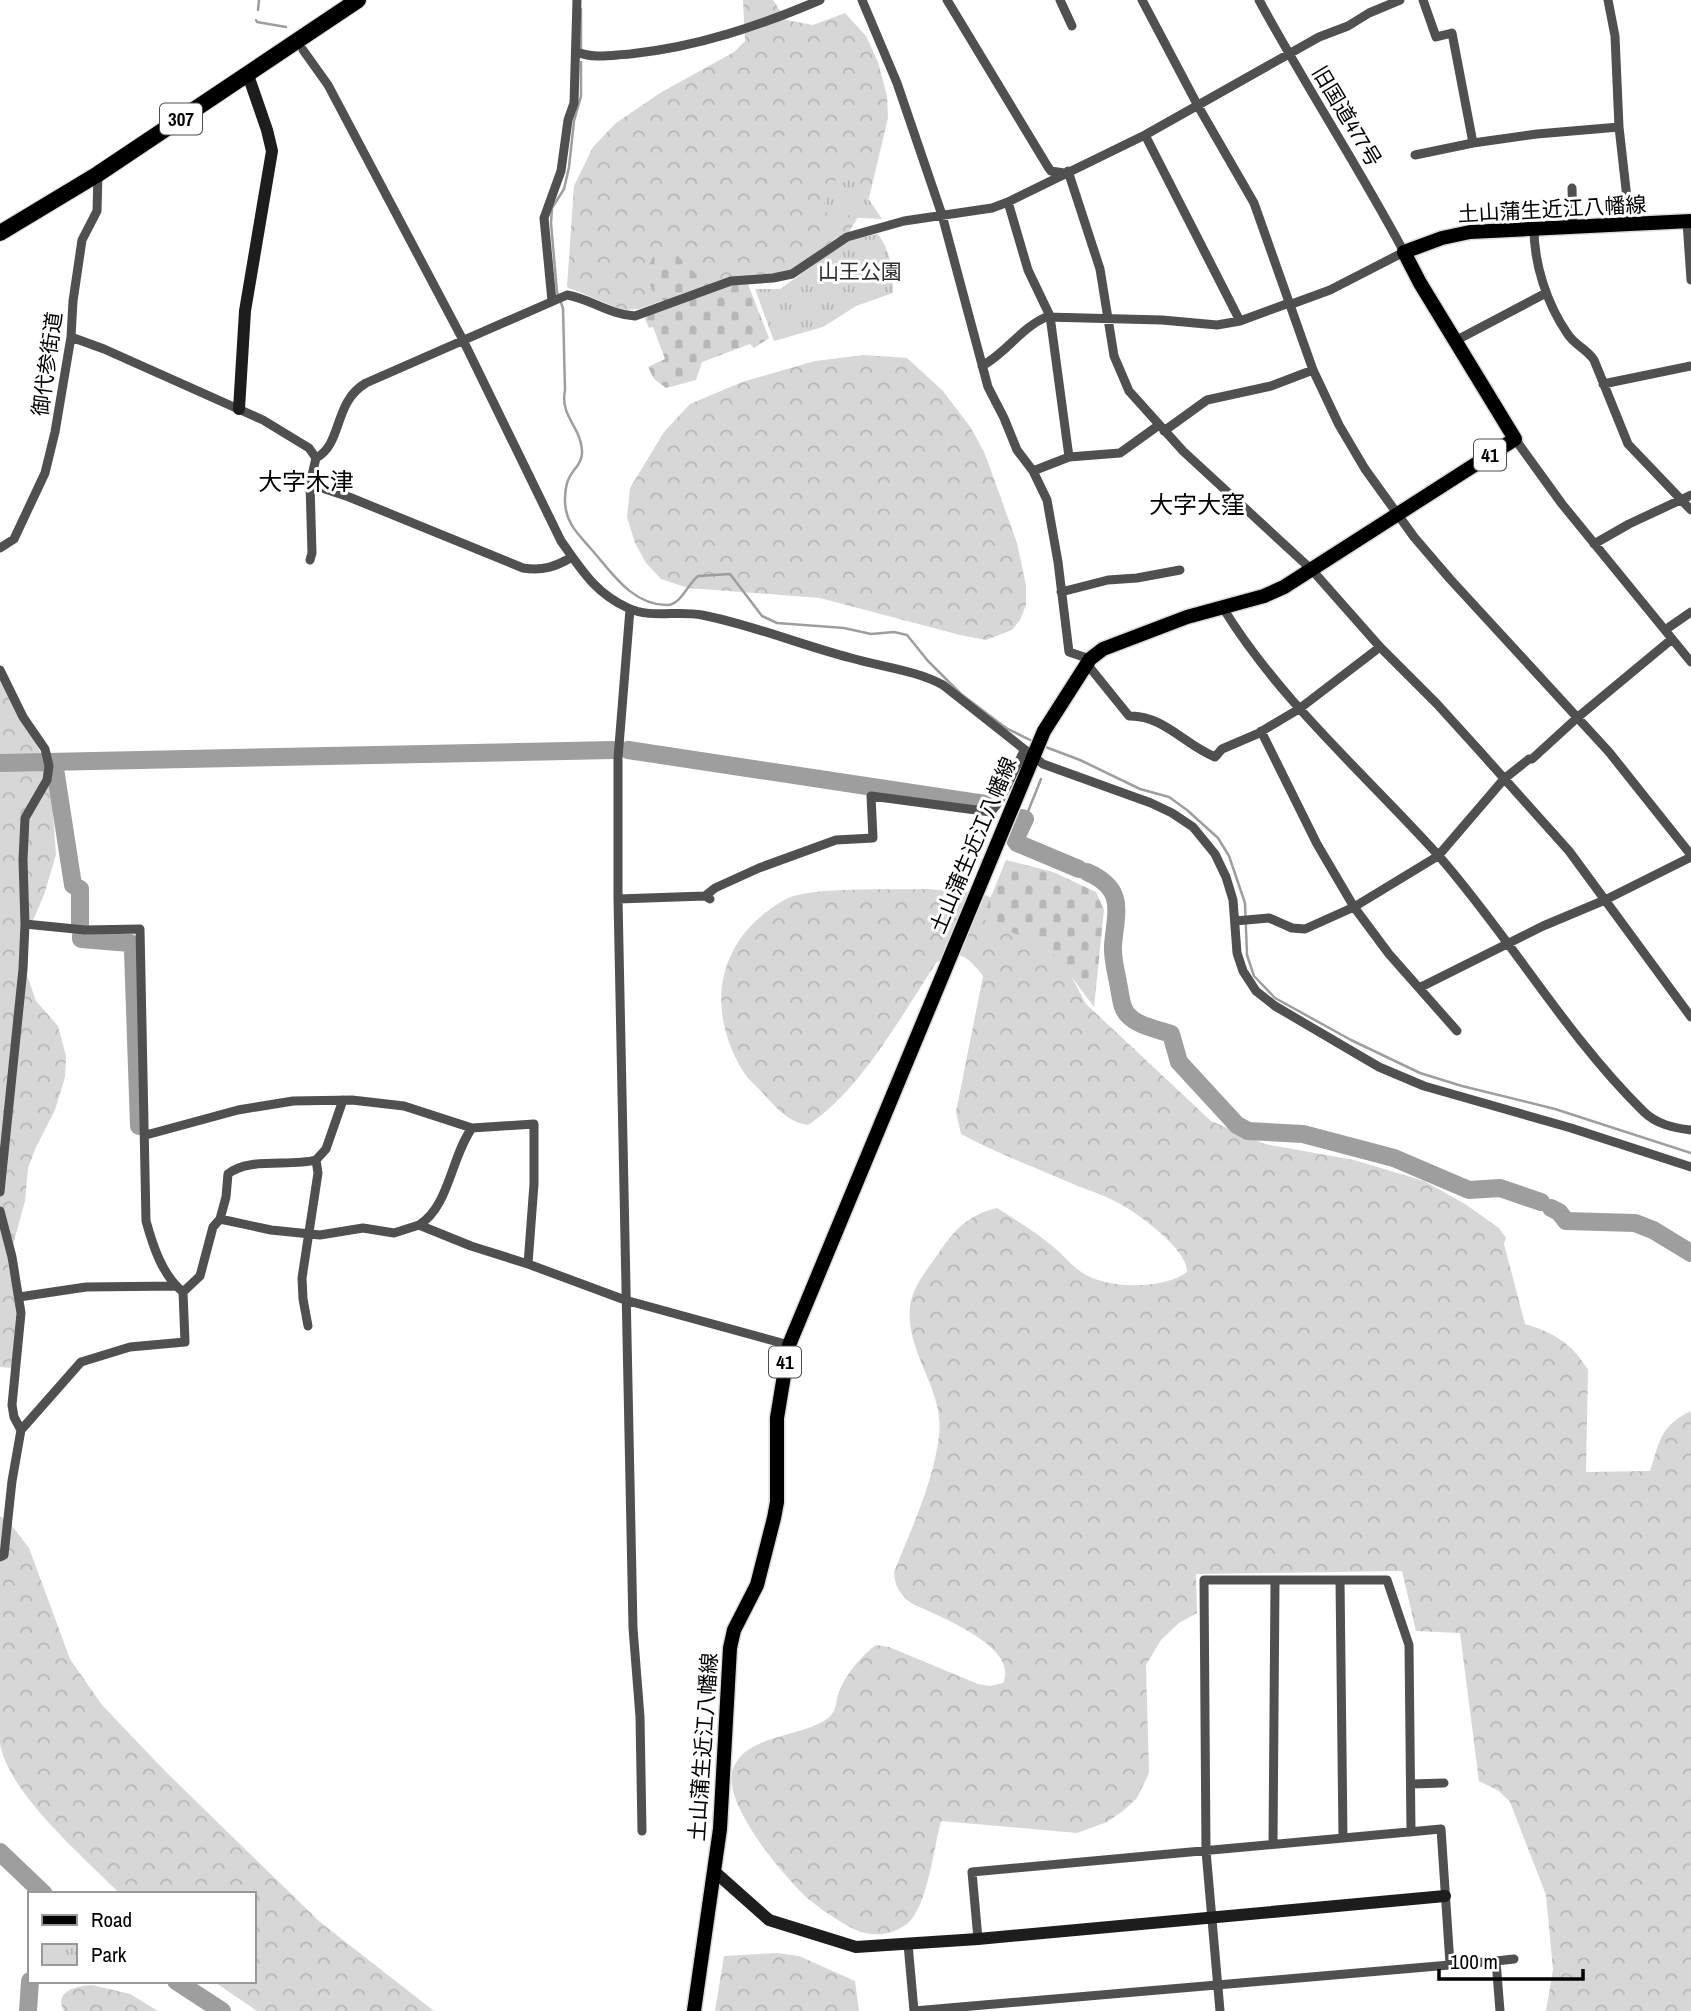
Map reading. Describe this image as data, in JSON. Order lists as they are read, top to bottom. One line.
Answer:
{"streets":{"highway":["307"],"main road":["土山蒲生近江八幡線","41"],"street":["旧国道477号","御代参街道"]},"crossings":[["旧国道477号","土山蒲生近江八幡線"],["旧国道477号","41"],["307","御代参街道"],["土山蒲生近江八幡線","41"]],"districts":["大字木津","大字大窪"],"parks":["山王公園"],"legend":["Road","Park"],"scale_bar":"100 m"}
